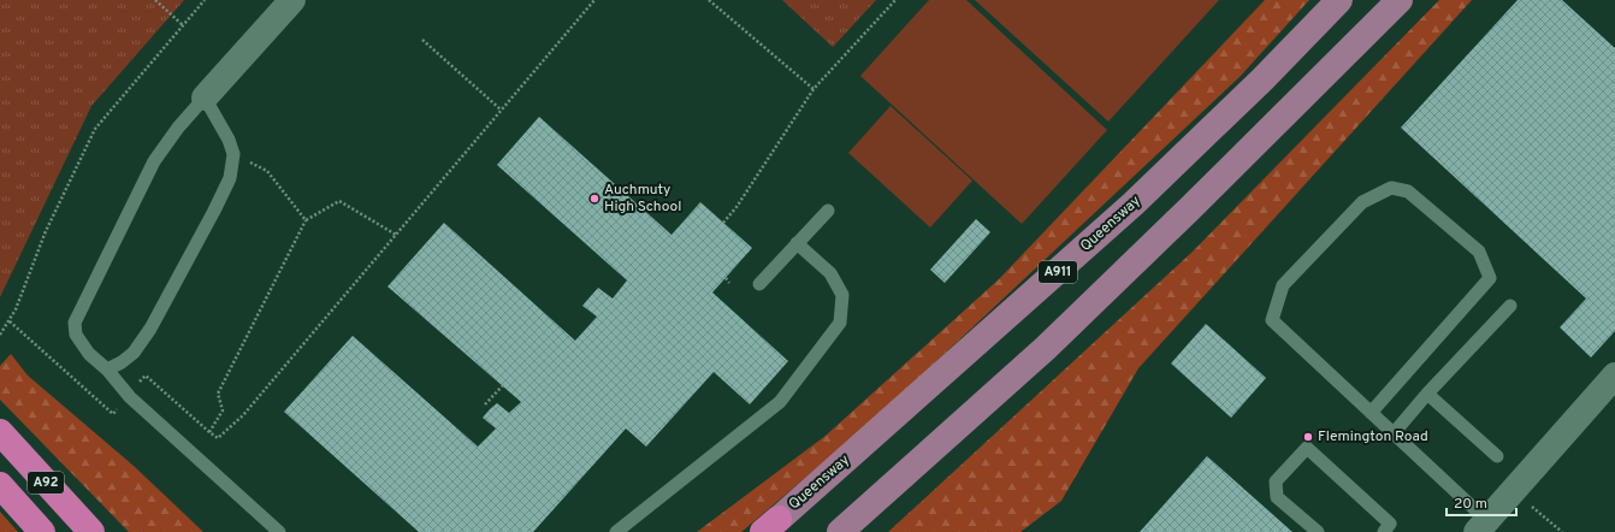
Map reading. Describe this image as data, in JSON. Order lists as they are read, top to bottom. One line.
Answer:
{"streets":{"highway":["A92"],"main road":["Queensway","A911"]},"places":["Auchmuty High School","Flemington Road"],"scale_bar":"20 m"}
